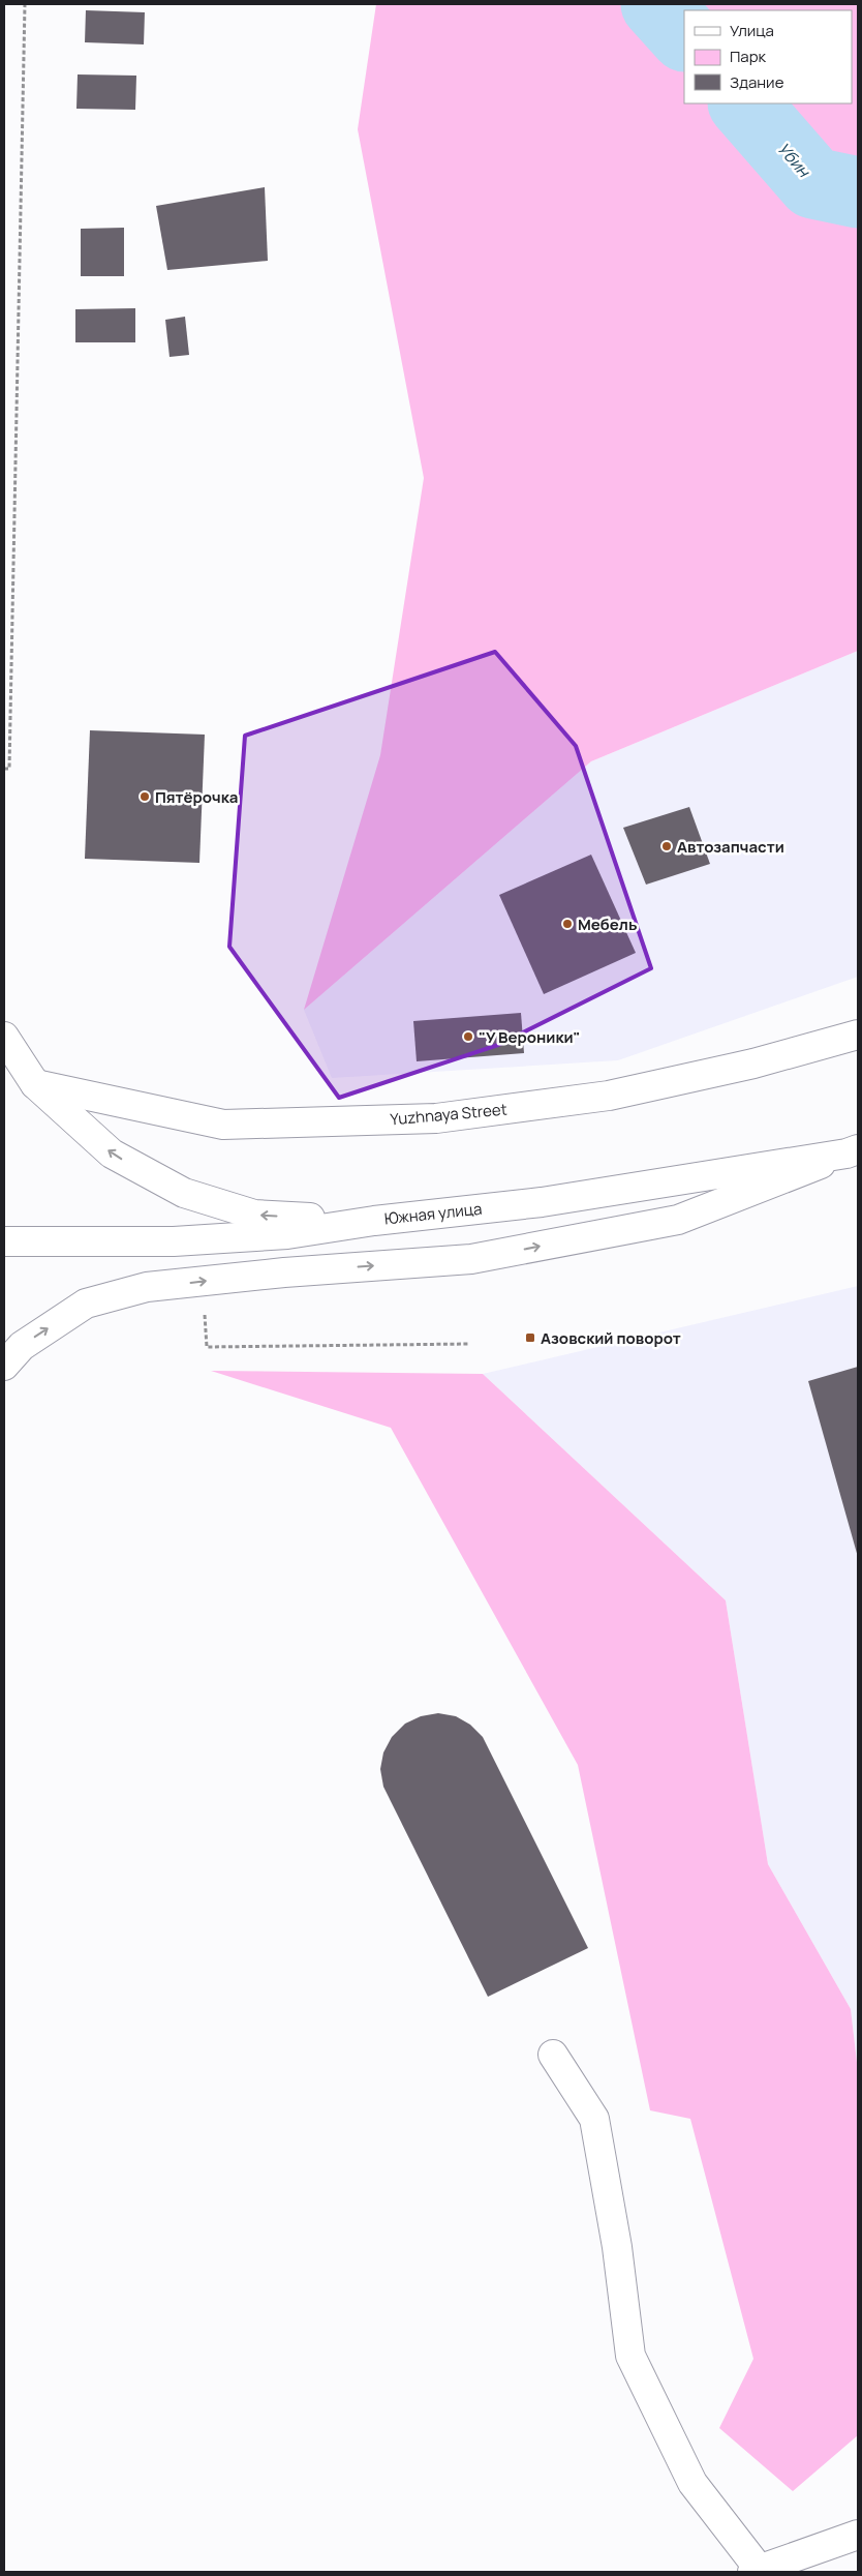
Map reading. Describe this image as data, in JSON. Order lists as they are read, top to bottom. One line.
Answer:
{"streets":{"main road":["Yuzhnaya Street","Южная улица"]},"water":["Убин"],"places":{"other":["Пятёрочка","Автозапчасти","Мебель","\"У Вероники\""],"transit":["Азовский поворот"]},"legend":["Улица","Парк","Здание"]}
